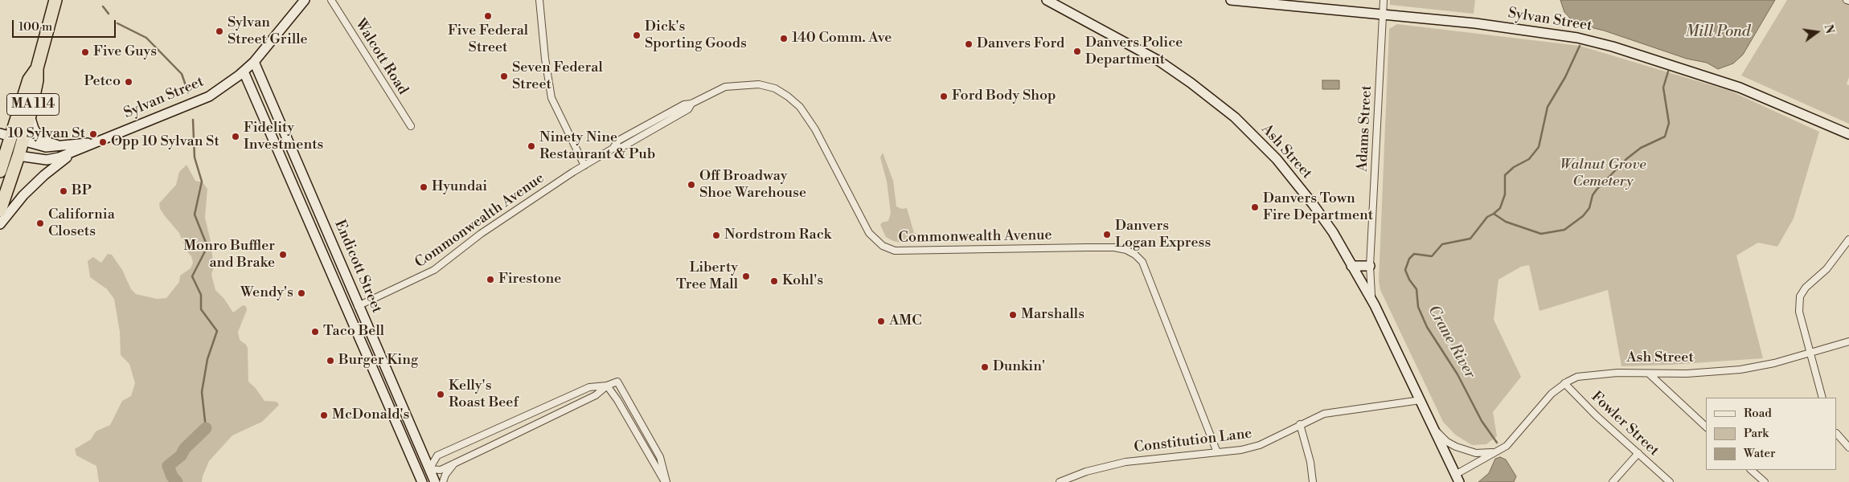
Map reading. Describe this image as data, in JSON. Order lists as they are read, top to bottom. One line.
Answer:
{"streets":{"highway":["MA 114"],"main road":["Sylvan Street","Ash Street","Endicott Street"],"street":["Walcott Road","Adams Street","Commonwealth Avenue","Fowler Street","Constitution Lane"]},"crossings":[["Sylvan Street","MA 114"],["Sylvan Street","Adams Street"],["Sylvan Street","Endicott Street"],["Adams Street","Ash Street"],["Ash Street","Fowler Street"],["Ash Street","Constitution Lane"],["Commonwealth Avenue","Endicott Street"],["Commonwealth Avenue","Constitution Lane"]],"water":["Mill Pond","Crane River"],"parks":["Walnut Grove Cemetery"],"places":["Five Federal Street","Sylvan Street Grille","Dick's Sporting Goods","140 Comm. Ave","Danvers Ford","Danvers Police Department","Five Guys","Seven Federal Street","Petco","Ford Body Shop","10 Sylvan St","Fidelity Investments","Opp 10 Sylvan St","Ninety Nine Restaurant & Pub","Off Broadway Shoe Warehouse","Hyundai","BP","Danvers Town Fire Department","California Closets","Danvers Logan Express","Nordstrom Rack","Monro Buffler and Brake","Liberty Tree Mall","Firestone","Kohl's","Wendy's","Marshalls","AMC","Taco Bell","Burger King","Dunkin'","Kelly's Roast Beef","McDonald's"],"legend":["Road","Park","Water"],"scale_bar":"100 m","north":"right"}
